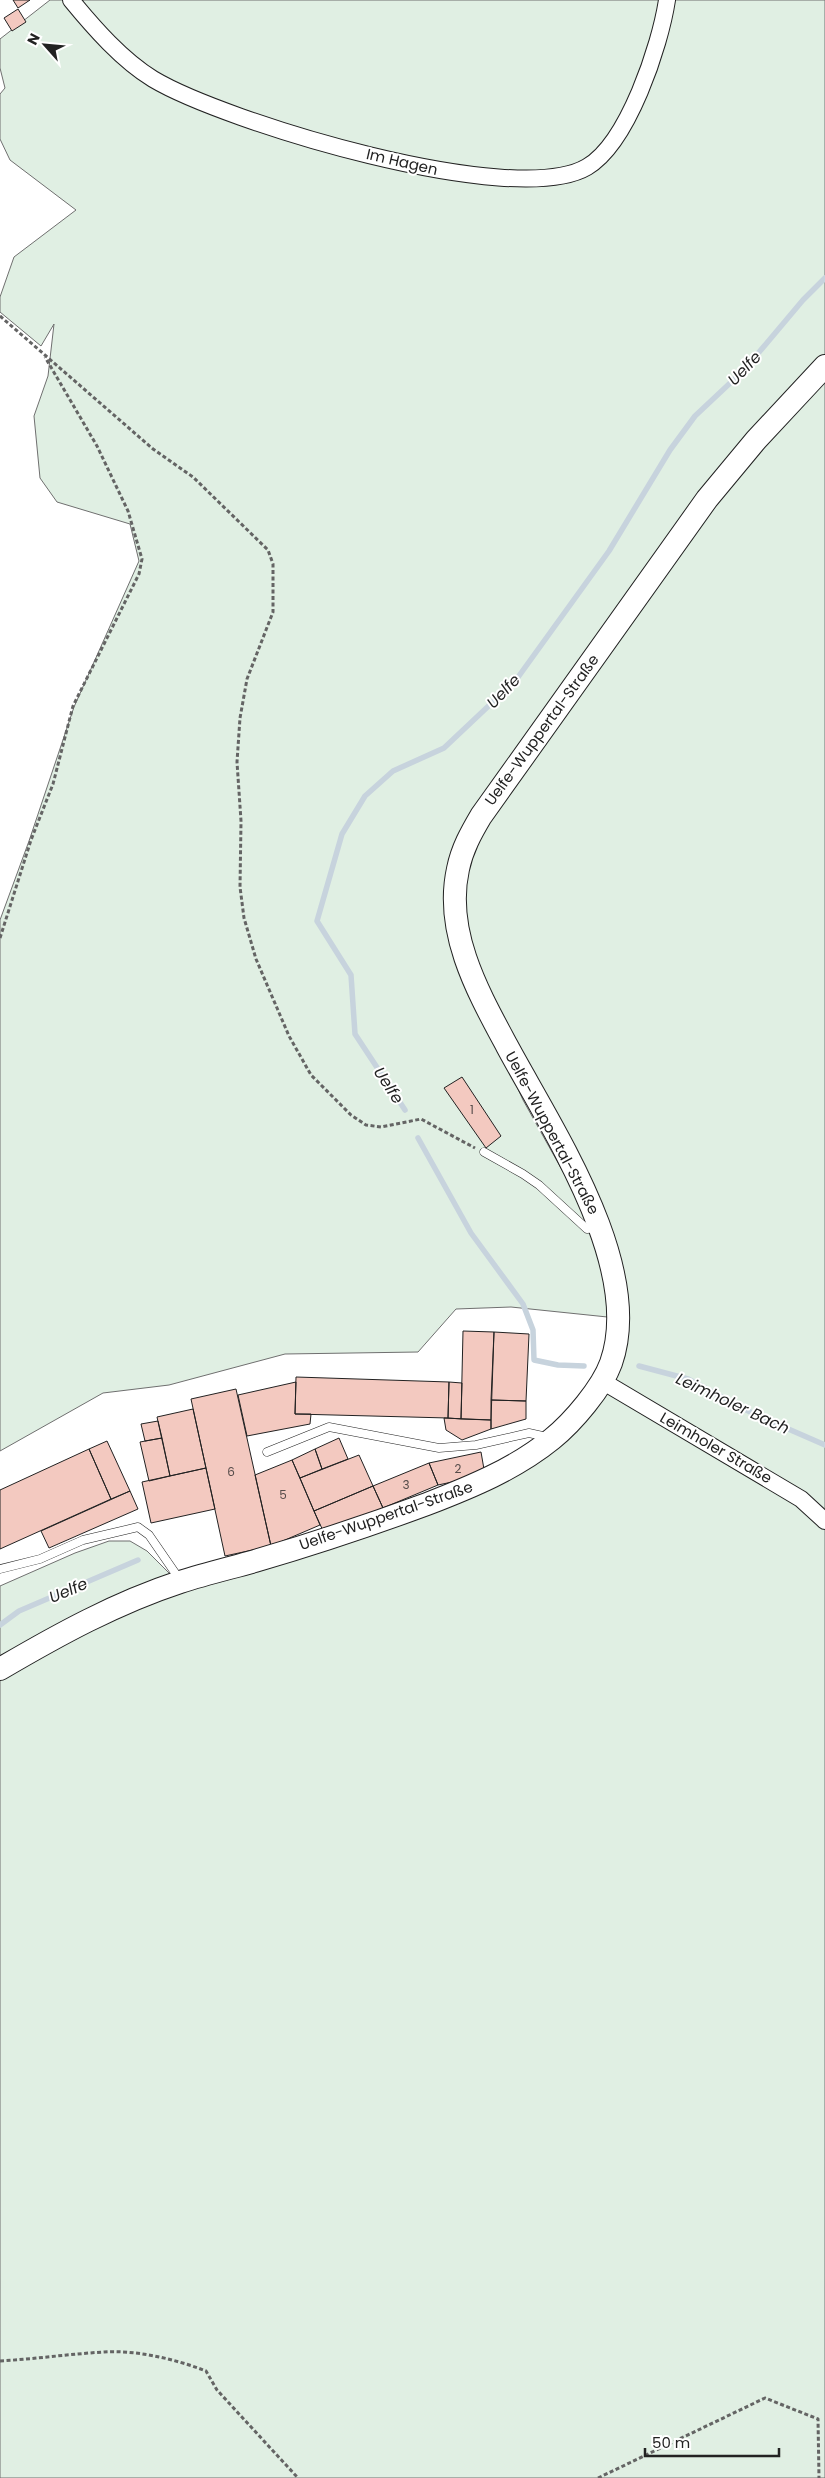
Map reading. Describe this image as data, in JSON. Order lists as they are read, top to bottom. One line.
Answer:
{"streets":{"main road":["Uelfe-Wuppertal-Straße"],"street":["Im Hagen","Leimholer Straße"]},"crossings":[["Uelfe-Wuppertal-Straße","Leimholer Straße"]],"water":["Uelfe","Leimholer Bach"],"house_numbers":["1","2","6","3","5"],"scale_bar":"50 m","north":"top left"}
